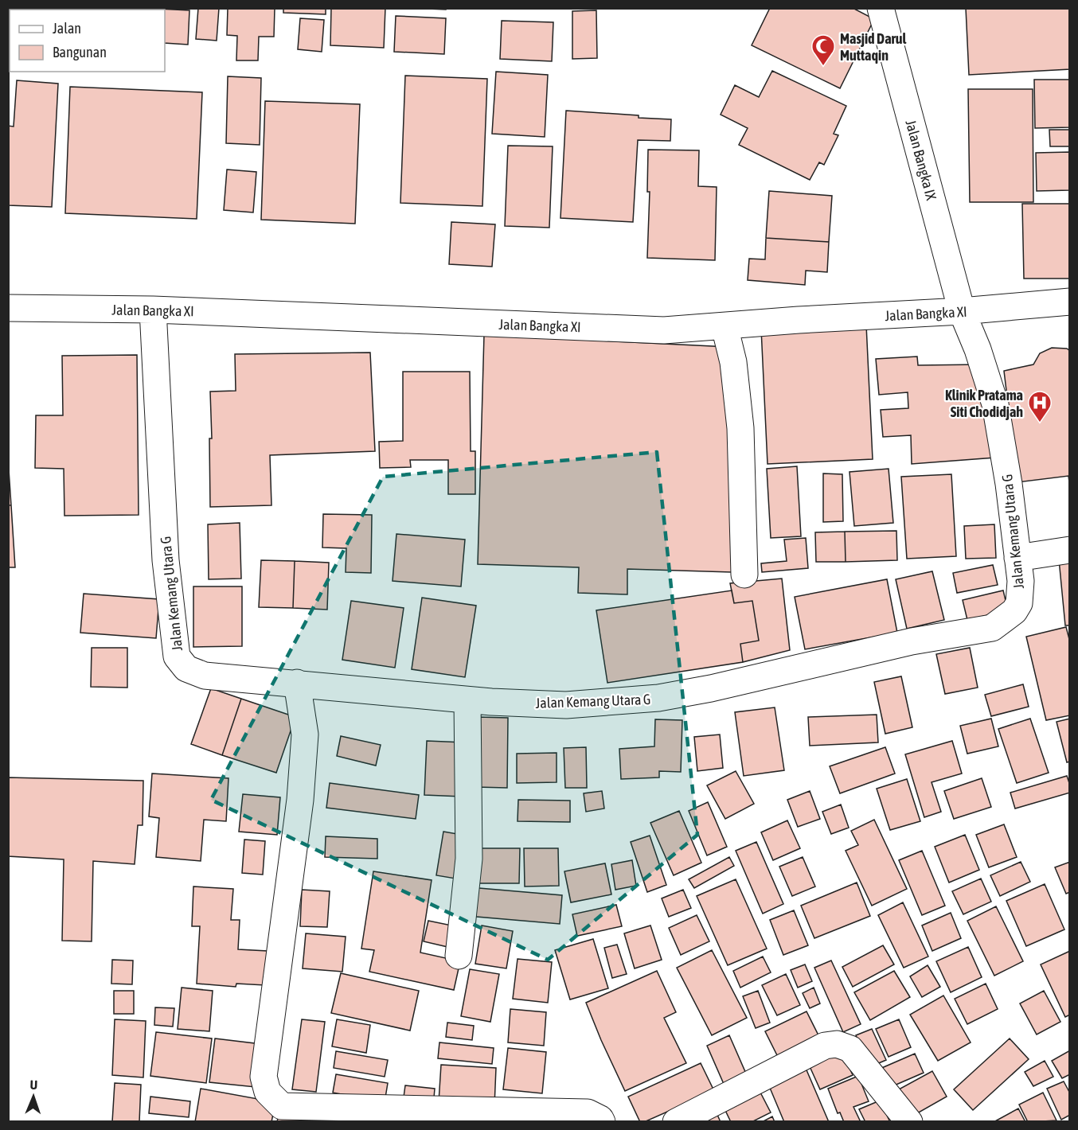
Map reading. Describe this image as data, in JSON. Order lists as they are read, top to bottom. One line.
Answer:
{"streets":{"street":["Jalan Bangka IX","Jalan Bangka XI","Jalan Kemang Utara G"]},"crossings":[["Jalan Bangka IX","Jalan Bangka XI"],["Jalan Bangka IX","Jalan Kemang Utara G"],["Jalan Bangka XI","Jalan Kemang Utara G"]],"places":{"mosque":["Masjid Darul Muttaqin"],"hospital":["Klinik Pratama Siti Chodidjah"]},"legend":["Jalan","Bangunan"],"north":"top"}
